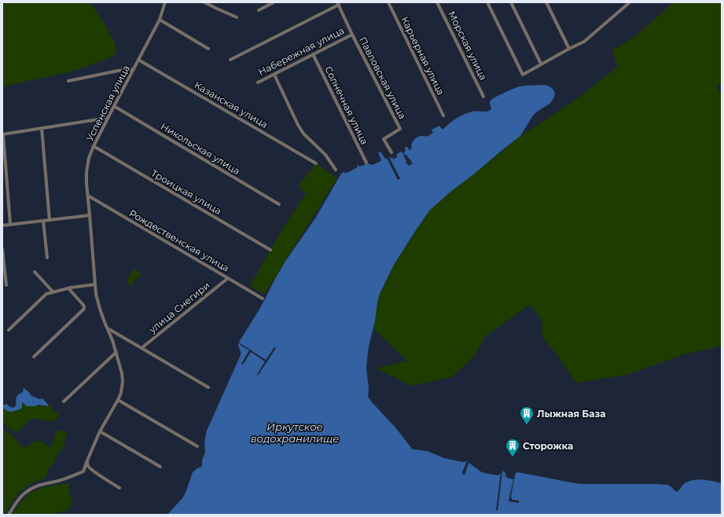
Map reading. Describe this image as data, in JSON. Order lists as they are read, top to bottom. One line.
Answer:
{"streets":{"street":["Морская улица","Набережная улица","Карьерная улица","Павловская улица","Успенская улица","Казанская улица","Солнечная улица","Никольская улица","Троицкая улица","Рождественская улица","улица Снегири"]},"crossings":[["Набережная улица","Павловская улица"],["Набережная улица","Солнечная улица"],["Успенская улица","Казанская улица"],["Успенская улица","Никольская улица"],["Успенская улица","Троицкая улица"],["Успенская улица","Рождественская улица"],["Рождественская улица","улица Снегири"]],"water":["Иркутское водохранилище"],"places":{"building":["Лыжная База","Сторожка"]}}
